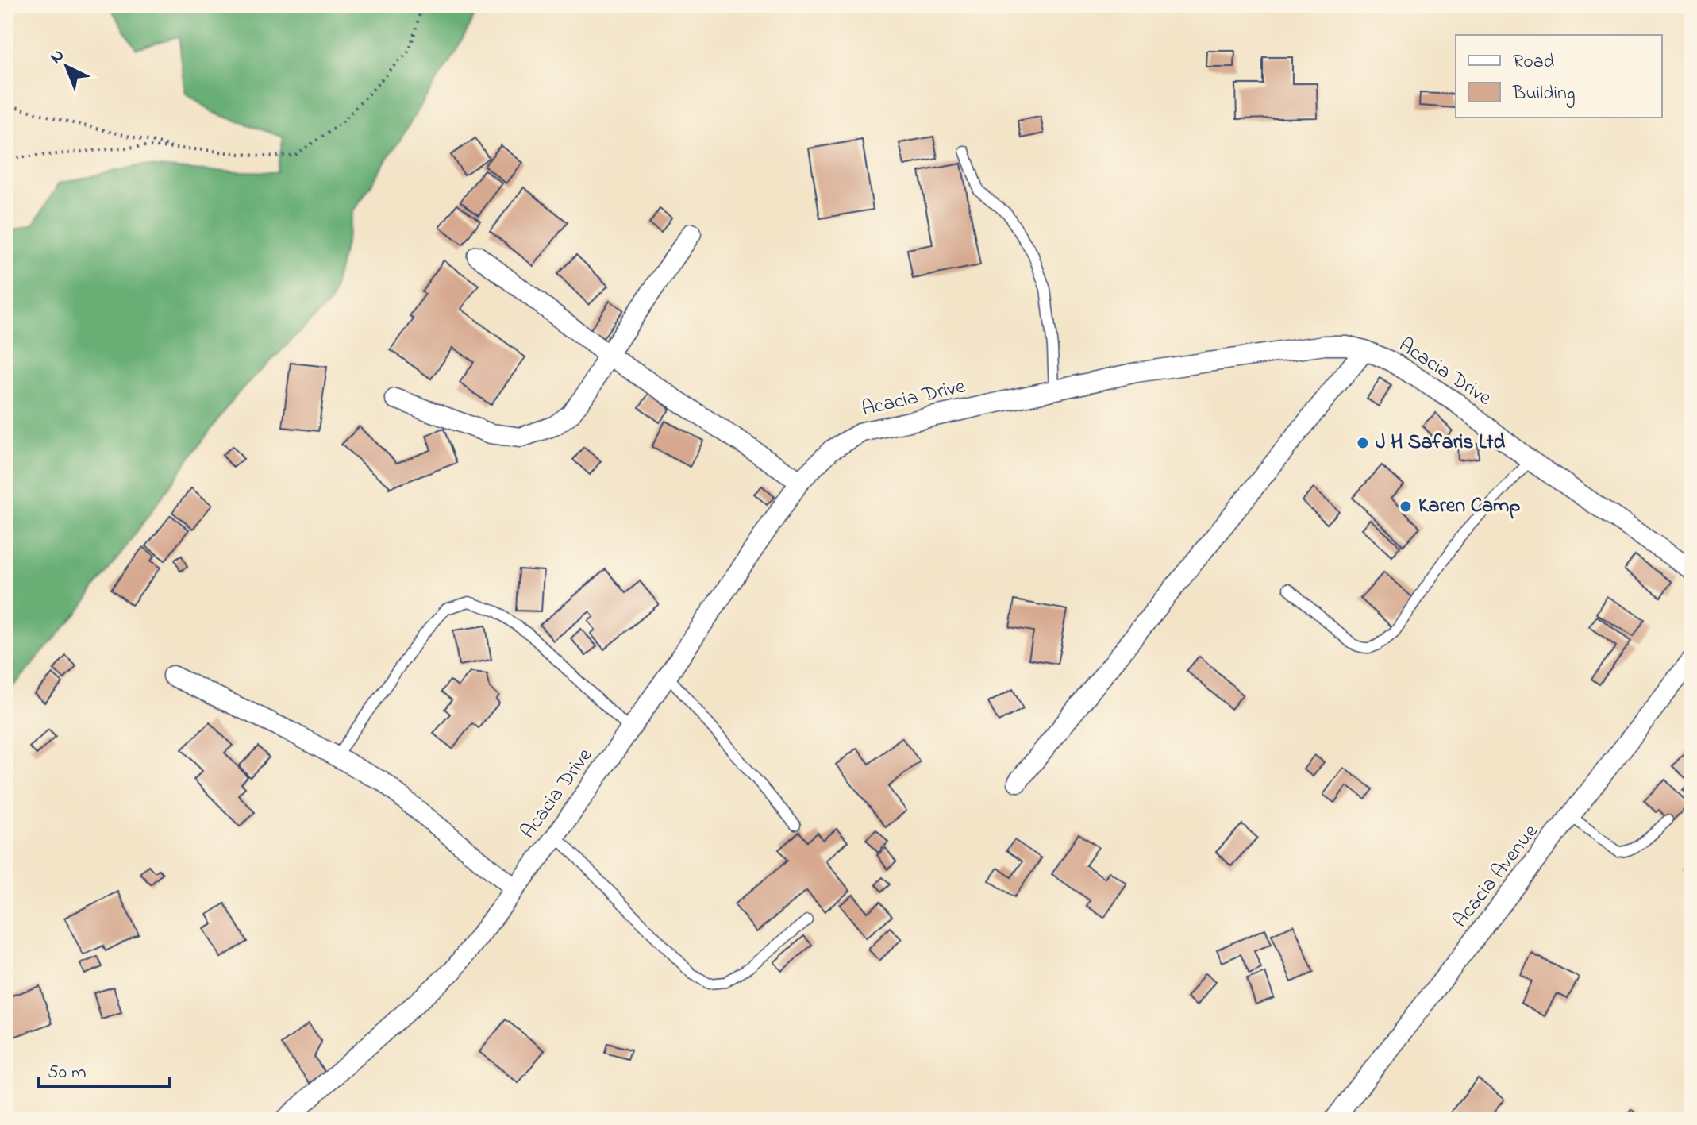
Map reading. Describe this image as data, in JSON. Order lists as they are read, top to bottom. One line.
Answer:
{"streets":{"street":["Acacia Drive","Acacia Avenue"]},"places":["J H Safaris Ltd","Karen Camp"],"legend":["Road","Building"],"scale_bar":"50 m","north":"top left"}
